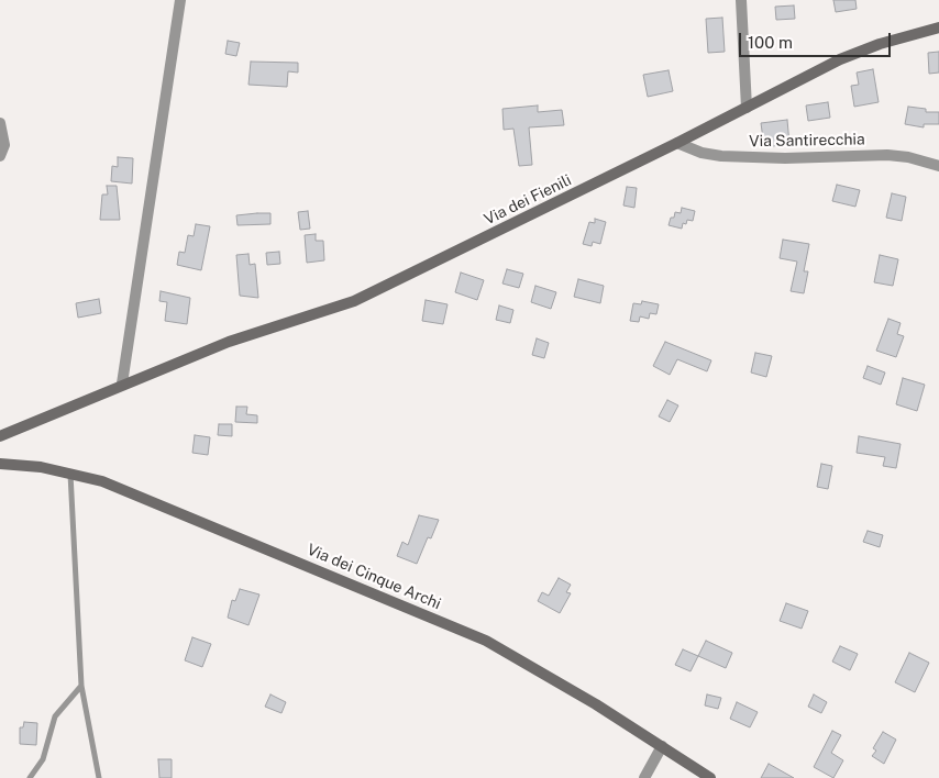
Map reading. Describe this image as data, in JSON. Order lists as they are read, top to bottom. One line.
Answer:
{"streets":{"street":["Via Santirecchia","Via dei Fienili","Via dei Cinque Archi"]},"crossings":[["Via Santirecchia","Via dei Fienili"]],"scale_bar":"100 m"}
